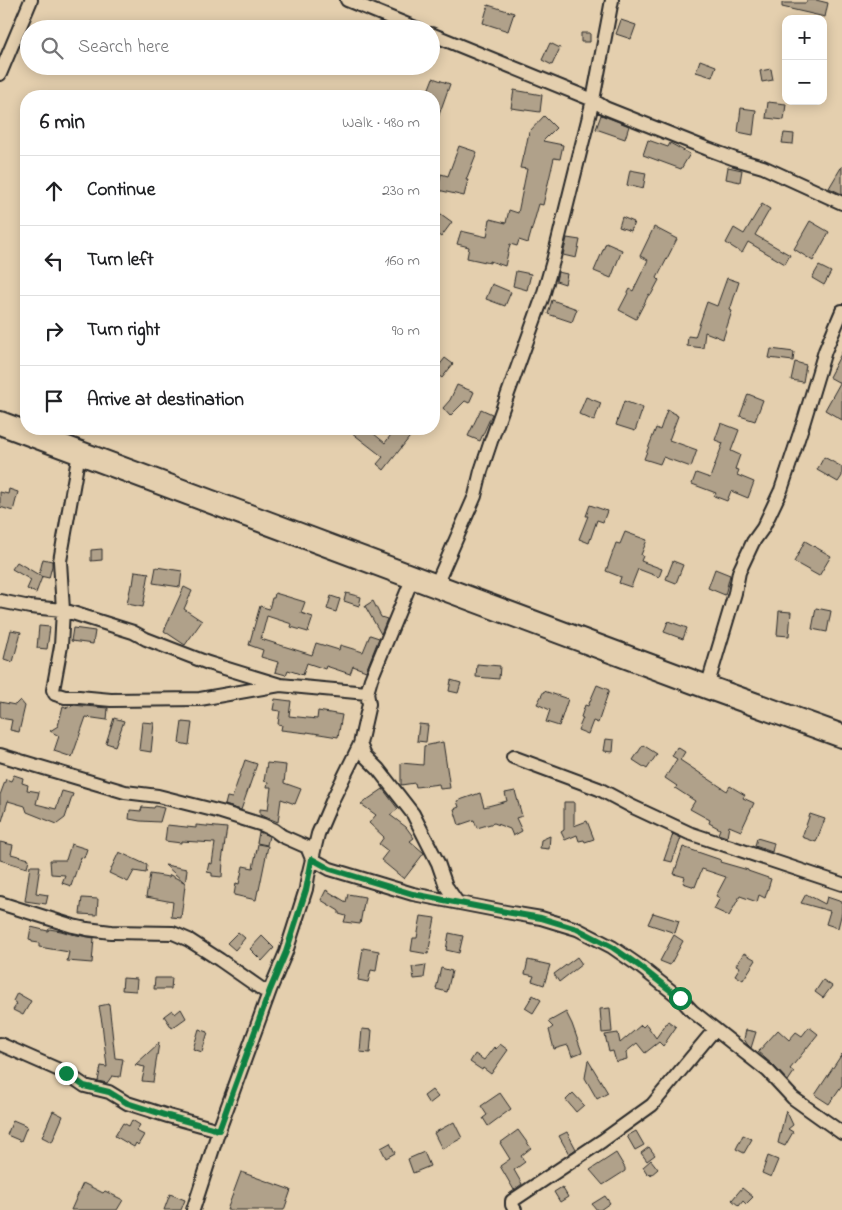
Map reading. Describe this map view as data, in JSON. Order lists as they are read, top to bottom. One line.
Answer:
{"page":{"map_buttons":["+","−"],"search":"Search here","heading":["6 min","Walk · 480 m"],"list":[["Continue","230 m"],["Turn left","160 m"],["Turn right","90 m"],"Arrive at destination"]}}
